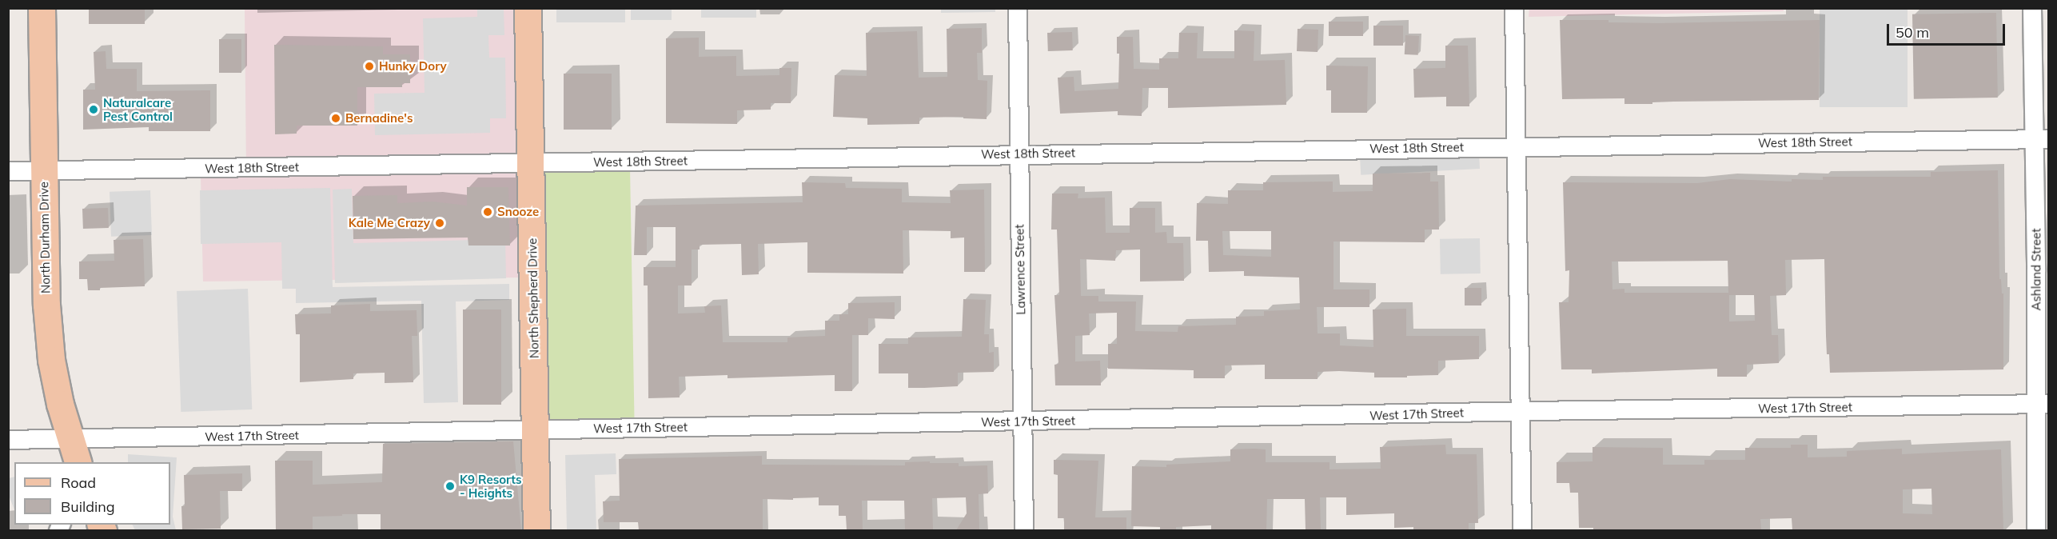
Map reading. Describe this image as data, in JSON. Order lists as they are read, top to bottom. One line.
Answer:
{"streets":{"main road":["North Durham Drive","North Shepherd Drive"],"street":["West 18th Street","Lawrence Street","Ashland Street","West 17th Street"]},"crossings":[["West 18th Street","North Durham Drive"],["West 18th Street","Lawrence Street"],["West 18th Street","Ashland Street"],["West 18th Street","North Shepherd Drive"],["North Durham Drive","West 17th Street"],["Lawrence Street","West 17th Street"],["Ashland Street","West 17th Street"],["North Shepherd Drive","West 17th Street"]],"places":["Hunky Dory","Naturalcare Pest Control","Bernadine's","Snooze","Kale Me Crazy","K9 Resorts - Heights"],"legend":["Road","Building"],"scale_bar":"50 m"}
